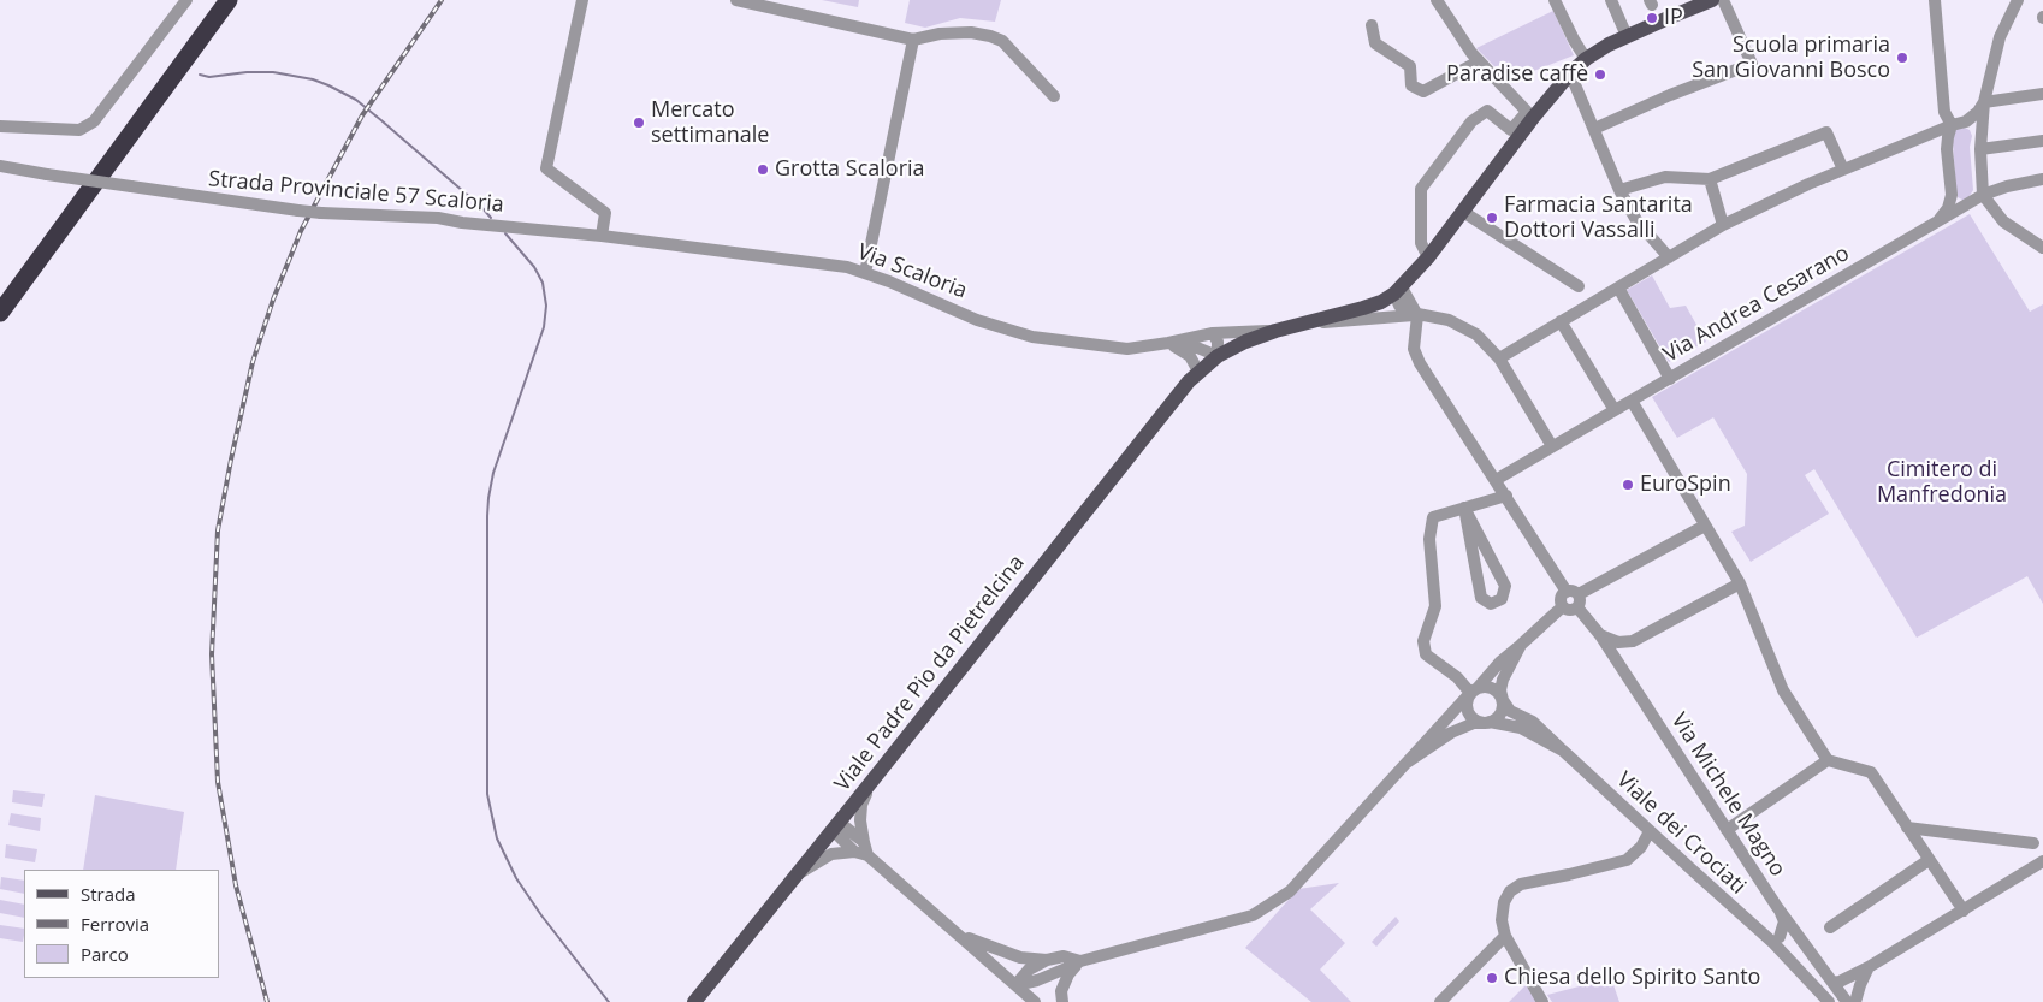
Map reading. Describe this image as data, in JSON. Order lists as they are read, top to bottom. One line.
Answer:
{"streets":{"main road":["Via Scaloria","Viale Padre Pio da Pietrelcina"],"street":["Strada Provinciale 57 Scaloria","Via Andrea Cesarano","Via Michele Magno","Viale dei Crociati"]},"crossings":[["Strada Provinciale 57 Scaloria","Via Scaloria"],["Via Scaloria","Via Andrea Cesarano"],["Via Scaloria","Viale Padre Pio da Pietrelcina"]],"parks":["Cimitero di Manfredonia"],"places":["IP","Scuola primaria San Giovanni Bosco","Paradise caffè","Mercato settimanale","Grotta Scaloria","Farmacia Santarita Dottori Vassalli","EuroSpin","Chiesa dello Spirito Santo"],"legend":["Strada","Ferrovia","Parco"]}
